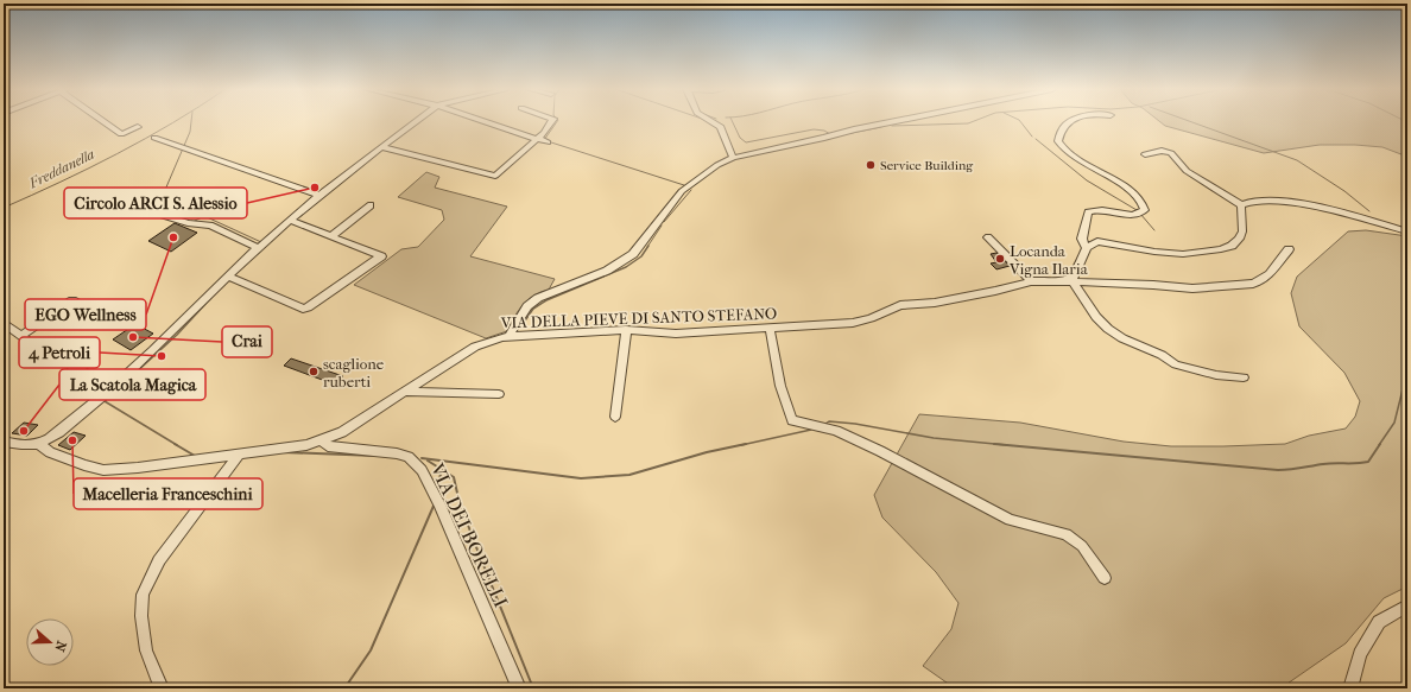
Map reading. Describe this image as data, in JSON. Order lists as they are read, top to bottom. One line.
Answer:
{"streets":{"street":["VIA DELLA PIEVE DI SANTO STEFANO","VIA DEI BORELLI"]},"crossings":[["VIA DELLA PIEVE DI SANTO STEFANO","VIA DEI BORELLI"]],"water":["Freddanella"],"places":["Service Building","Circolo ARCI S. Alessio","EGO Wellness","Locanda Vigna Ilaria","Crai","4 Petroli","scaglione ruberti","La Scatola Magica","Macelleria Franceschini"],"north":"right"}
